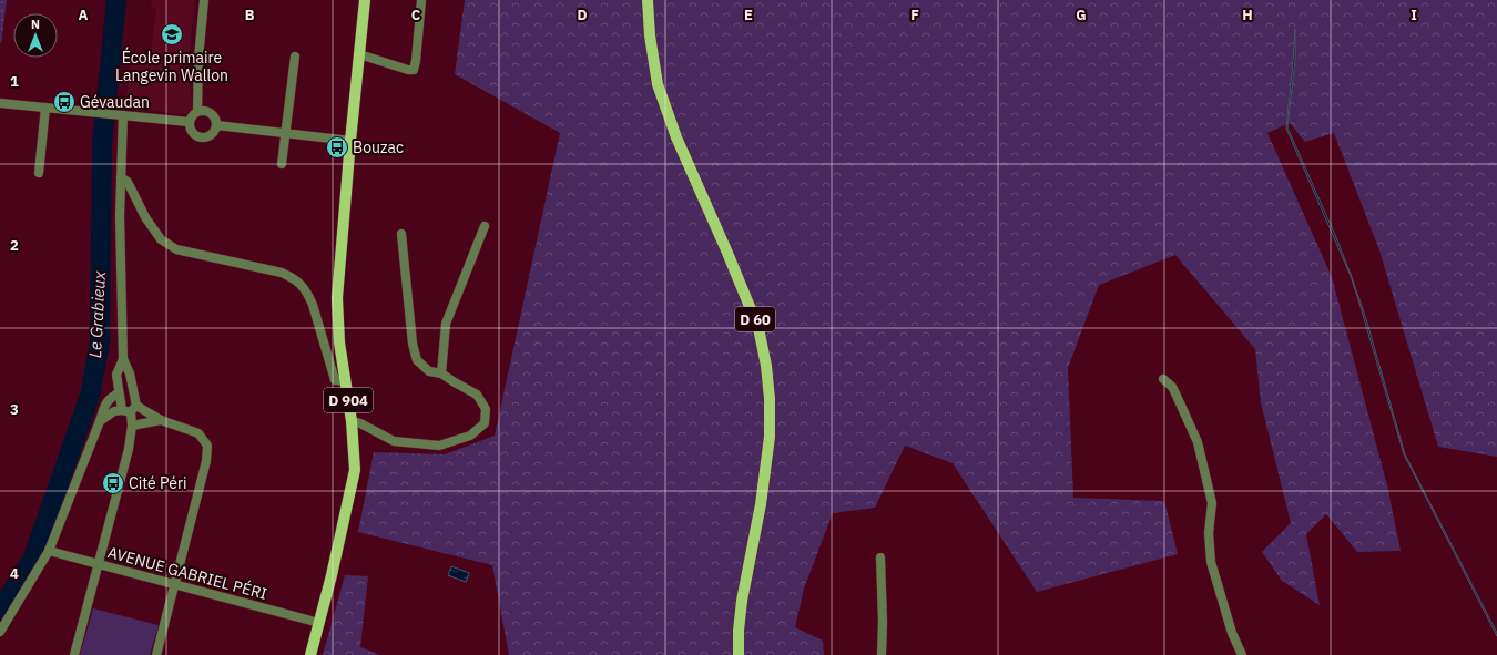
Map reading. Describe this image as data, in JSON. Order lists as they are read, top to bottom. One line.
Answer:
{"streets":{"main road":["D 60","D 904"],"street":["AVENUE GABRIEL PÉRI"]},"crossings":[["D 904","AVENUE GABRIEL PÉRI"]],"water":["Le Grabieux"],"places":{"school or university":["École primaire Langevin Wallon"],"bus stop":["Gévaudan","Bouzac","Cité Péri"]},"north":"top","grid":{"columns":["A","B","C","D","E","F","G","H","I"],"rows":["1","2","3","4"]}}
